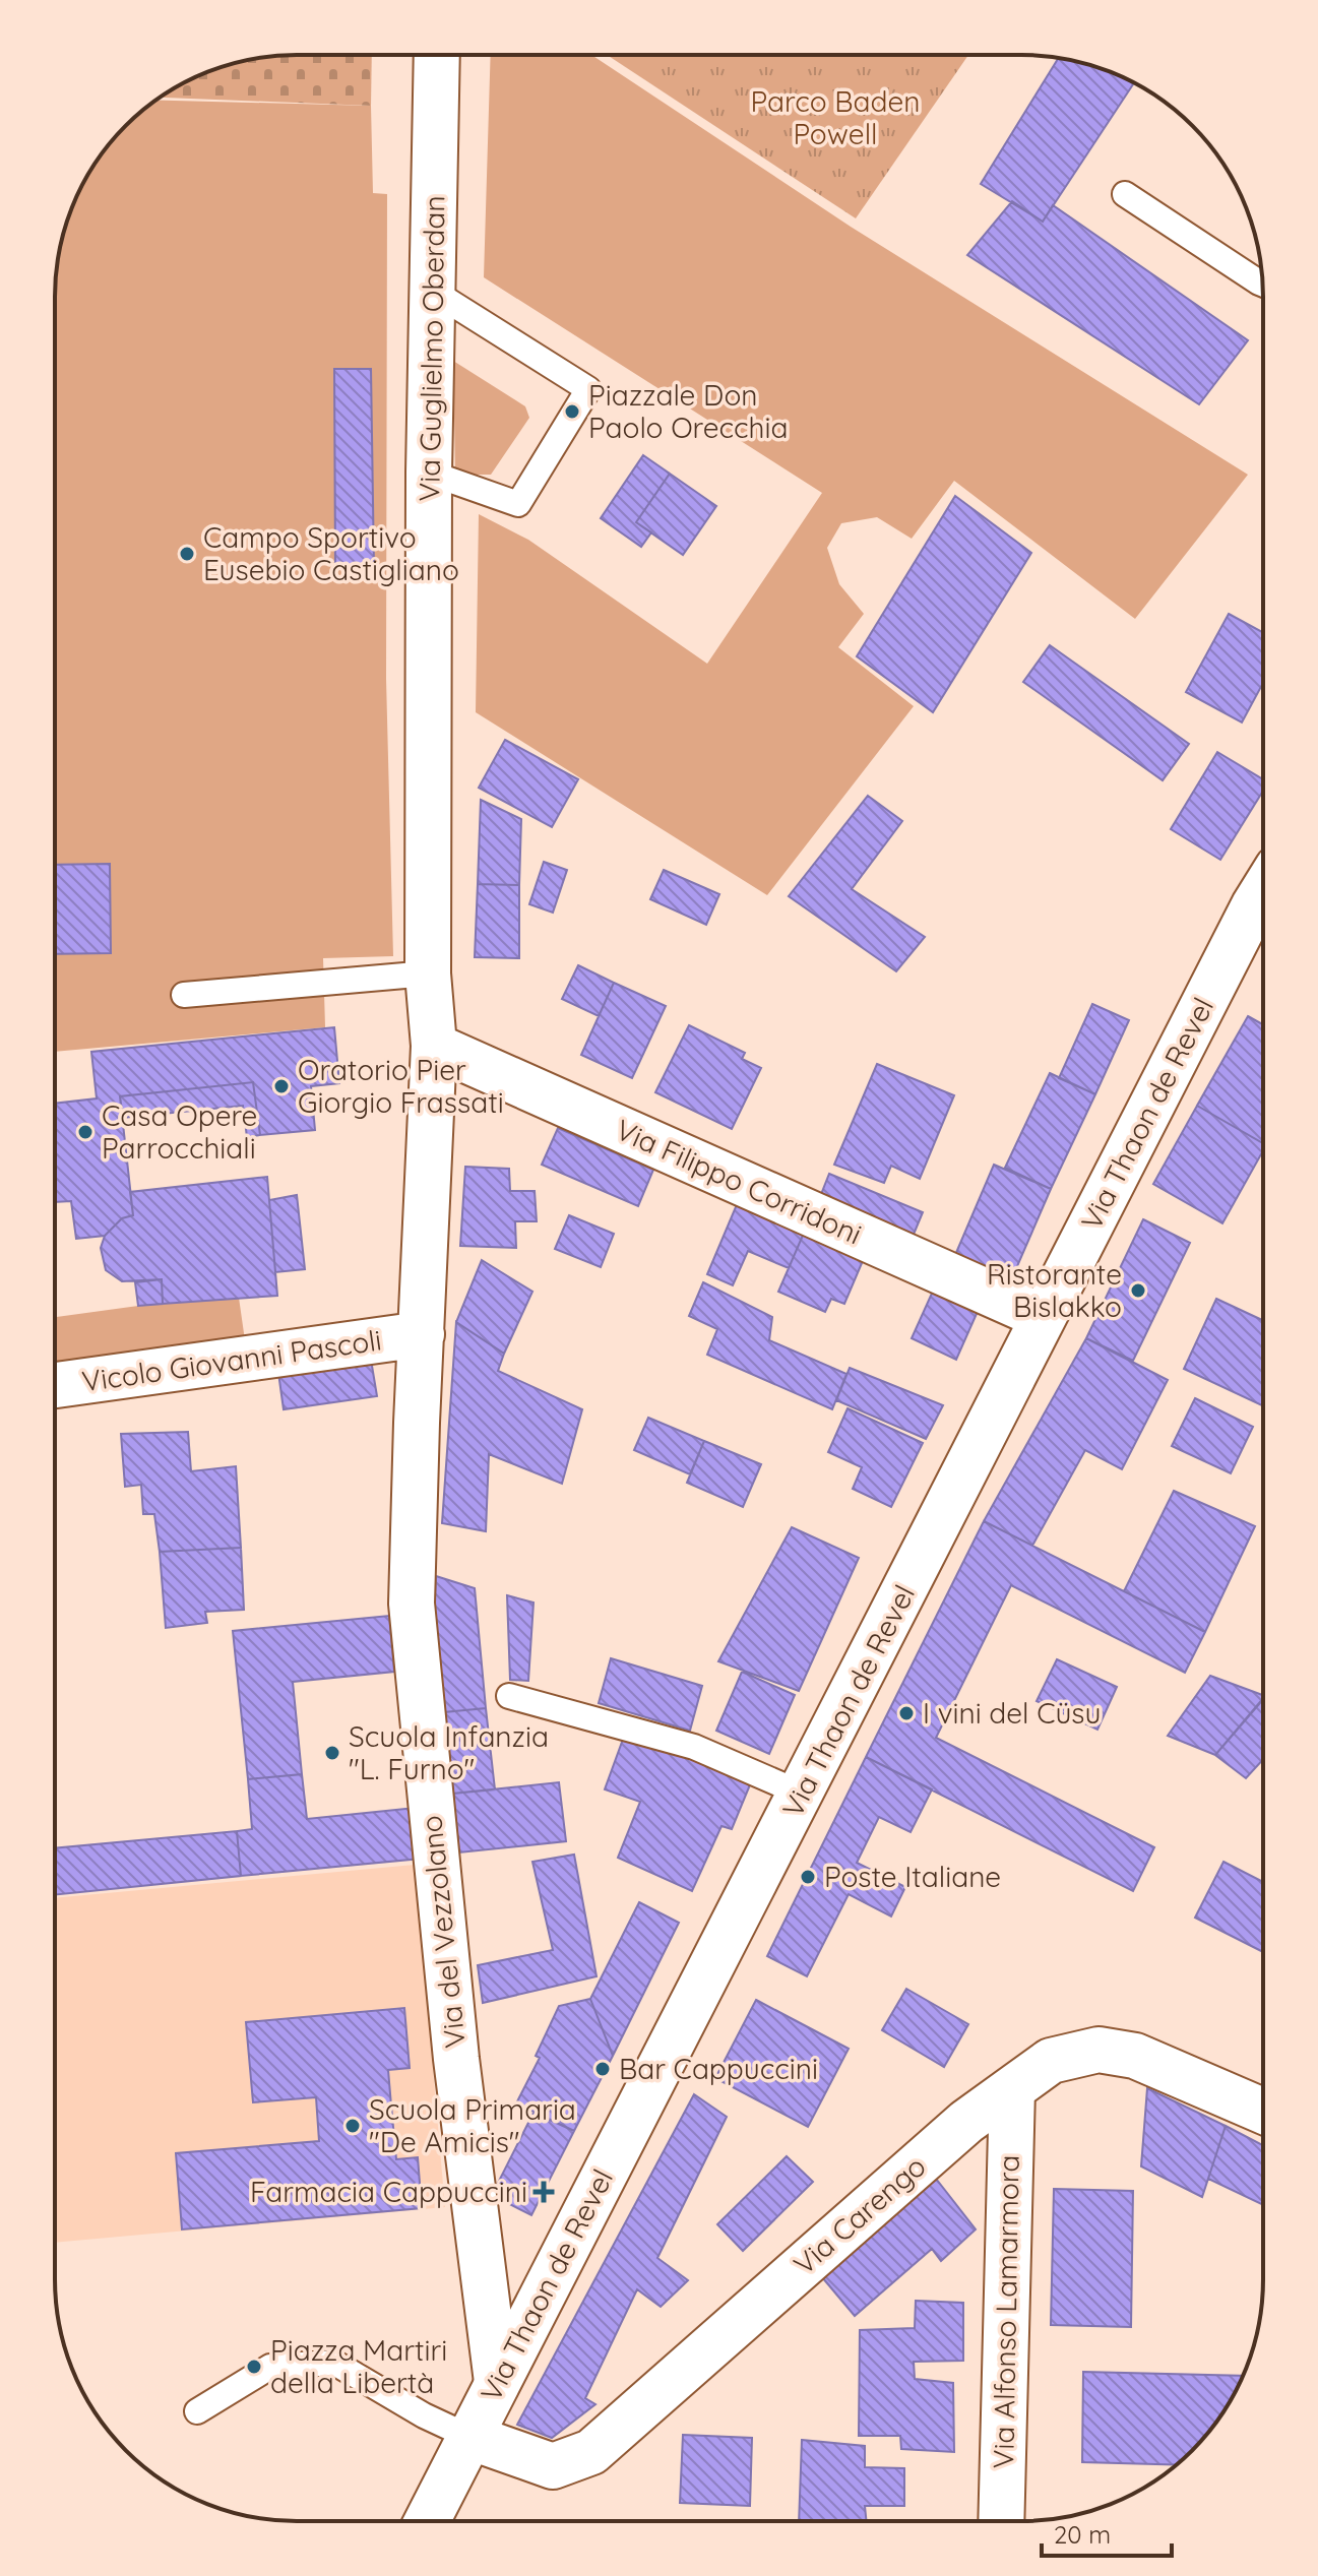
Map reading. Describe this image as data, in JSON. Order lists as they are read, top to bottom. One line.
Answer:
{"streets":{"street":["Via Guglielmo Oberdan","Via Thaon de Revel","Via Filippo Corridoni","Vicolo Giovanni Pascoli","Via del Vezzolano","Via Carengo","Via Alfonso Lamarmora"]},"crossings":[["Via Guglielmo Oberdan","Via Filippo Corridoni"],["Via Guglielmo Oberdan","Via del Vezzolano"],["Via Thaon de Revel","Via Filippo Corridoni"],["Via Thaon de Revel","Via del Vezzolano"],["Via Thaon de Revel","Via Carengo"],["Via Filippo Corridoni","Via del Vezzolano"],["Vicolo Giovanni Pascoli","Via del Vezzolano"],["Via Carengo","Via Alfonso Lamarmora"]],"parks":["Parco Baden Powell"],"places":{"other":["Piazzale Don Paolo Orecchia","Campo Sportivo Eusebio Castigliano","Oratorio Pier Giorgio Frassati","Casa Opere Parrocchiali","Ristorante Bislakko","I vini del Cüsu","Scuola Infanzia \"L. Furno\"","Poste Italiane","Bar Cappuccini","Scuola Primaria \"De Amicis\"","Piazza Martiri della Libertà"],"health":["Farmacia Cappuccini"]},"scale_bar":"20 m"}
